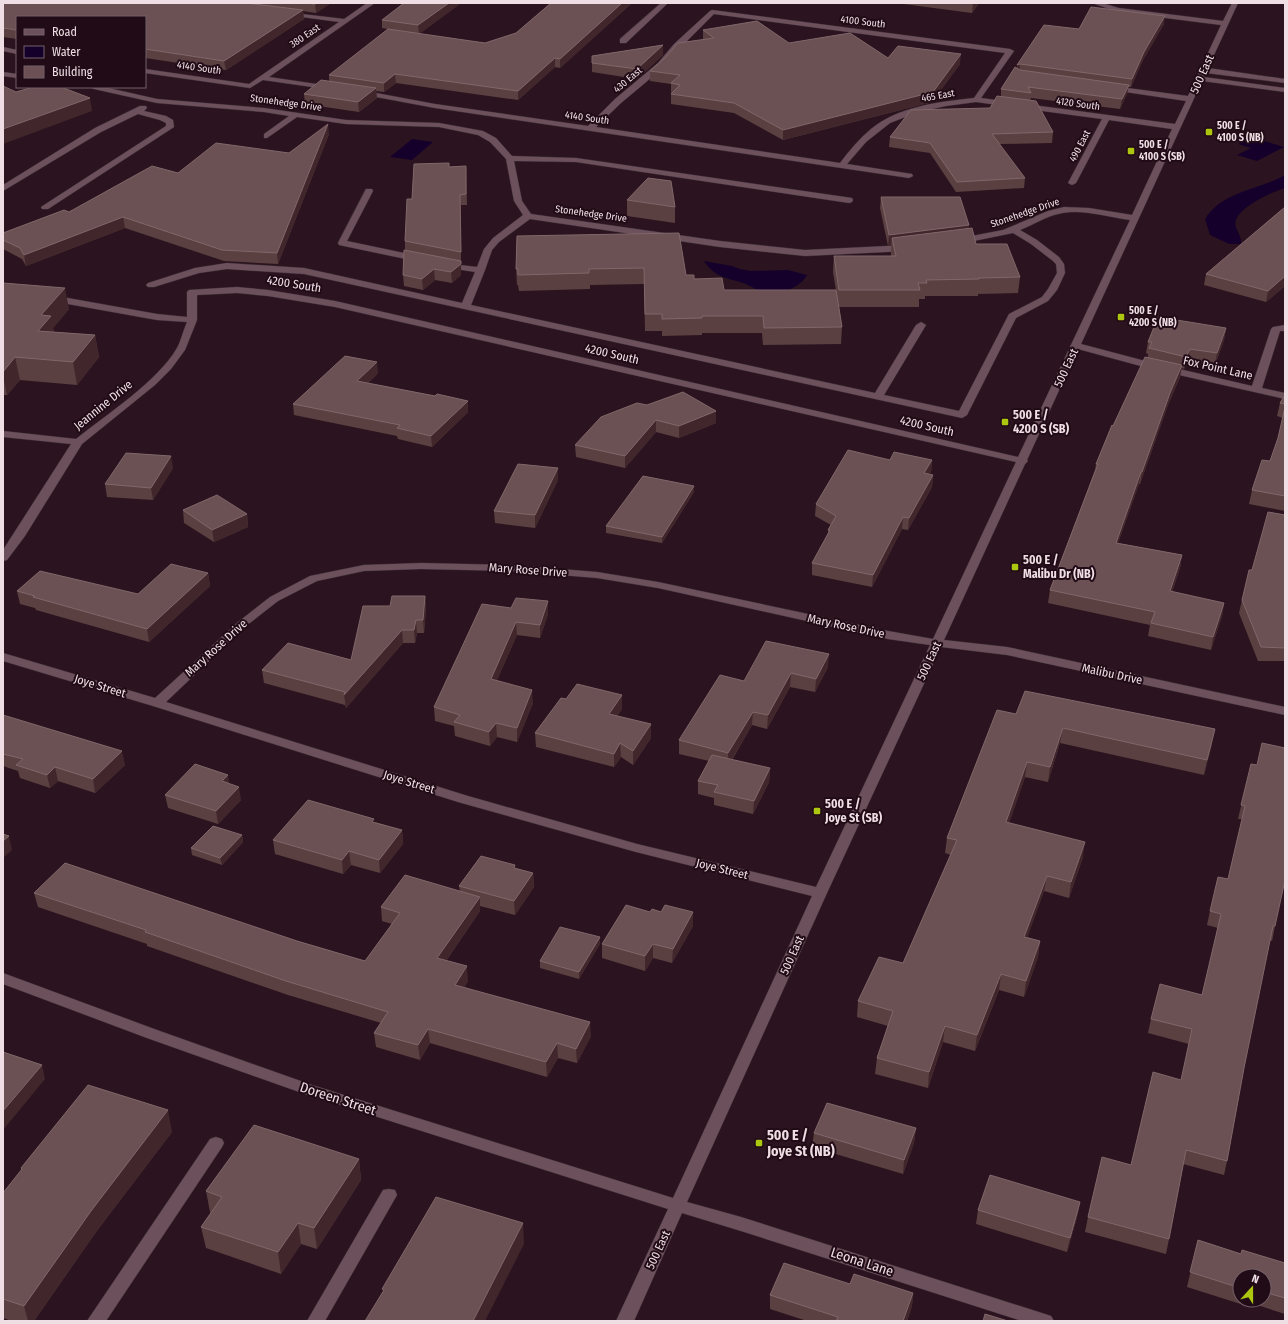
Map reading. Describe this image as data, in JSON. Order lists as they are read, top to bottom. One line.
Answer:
{"streets":{"street":["4100 South","380 East","4140 South","500 East","430 East","465 East","Stonehedge Drive","4120 South","490 East","4200 South","Fox Point Lane","Jeannine Drive","Mary Rose Drive","Malibu Drive","Joye Street","Doreen Street","Leona Lane"]},"crossings":[["4100 South","430 East"],["4100 South","465 East"],["4100 South","4120 South"],["380 East","4140 South"],["4140 South","430 East"],["4140 South","465 East"],["500 East","Stonehedge Drive"],["500 East","4120 South"],["500 East","4200 South"],["500 East","Fox Point Lane"],["500 East","Mary Rose Drive"],["500 East","Malibu Drive"],["500 East","Joye Street"],["500 East","Doreen Street"],["500 East","Leona Lane"],["465 East","4120 South"],["4120 South","490 East"],["4200 South","Jeannine Drive"],["Mary Rose Drive","Malibu Drive"],["Mary Rose Drive","Joye Street"],["Doreen Street","Leona Lane"]],"places":{"transit":["500 E / 4100 S (NB)","500 E / 4100 S (SB)","500 E / 4200 S (NB)","500 E / 4200 S (SB)","500 E / Malibu Dr (NB)","500 E / Joye St (SB)","500 E / Joye St (NB)"]},"legend":["Road","Water","Building"],"north":"top"}
